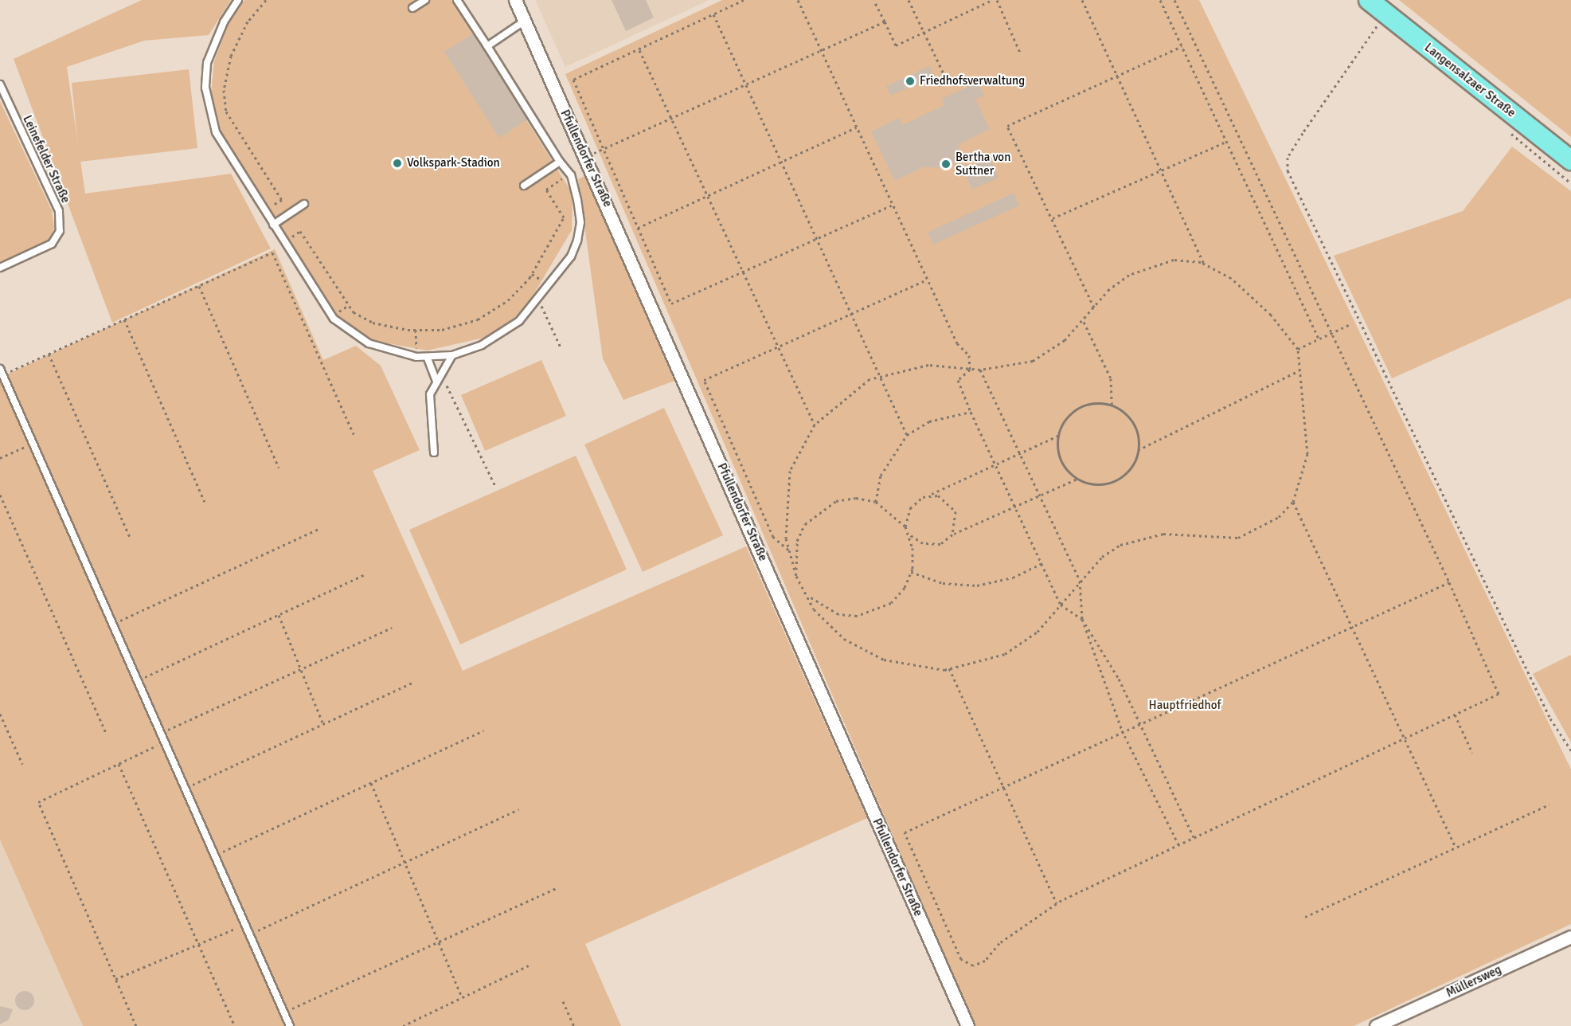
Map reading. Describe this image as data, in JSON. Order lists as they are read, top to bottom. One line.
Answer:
{"streets":{"main road":["Langensalzaer Straße"],"street":["Pfullendorfer Straße","Müllersweg"],"lane":["Leinefelder Straße"]},"parks":["Hauptfriedhof"],"places":["Friedhofsverwaltung","Volkspark-Stadion","Bertha von Suttner"]}
